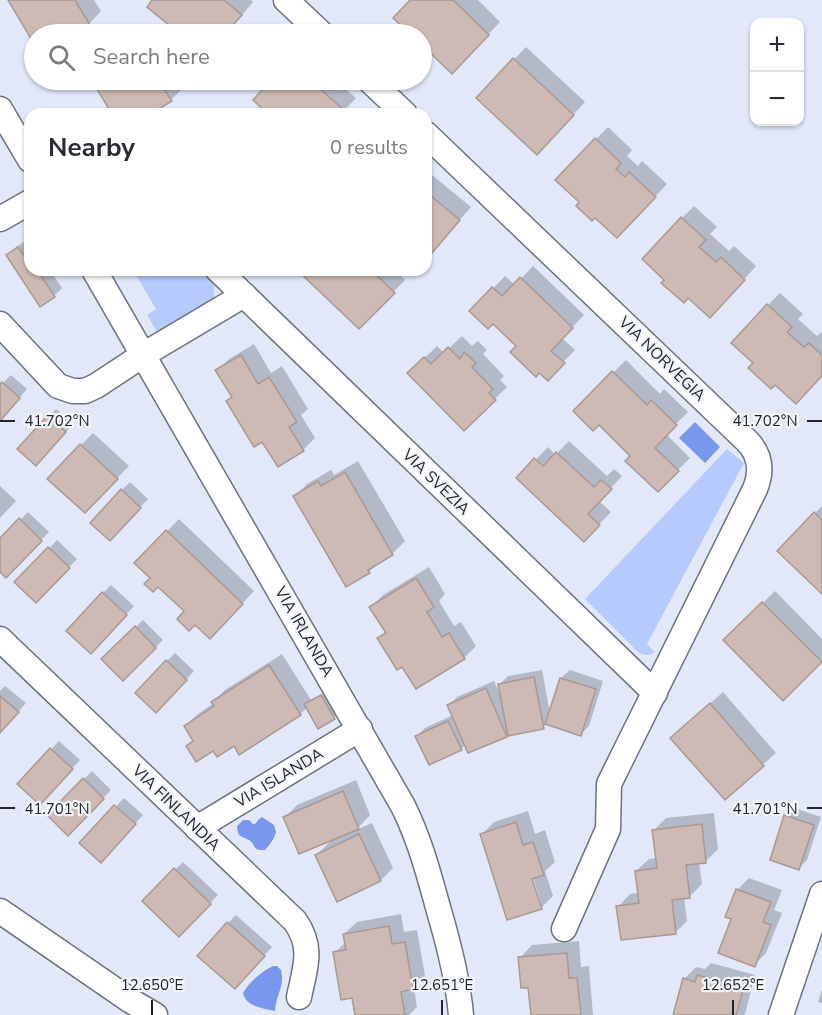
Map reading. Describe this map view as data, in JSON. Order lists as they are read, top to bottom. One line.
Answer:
{"streets":{"street":["VIA NORVEGIA","VIA SVEZIA","VIA IRLANDA","VIA ISLANDA","VIA FINLANDIA"]},"crossings":[["VIA NORVEGIA","VIA SVEZIA"],["VIA IRLANDA","VIA ISLANDA"],["VIA ISLANDA","VIA FINLANDIA"]],"page":{"map_buttons":["+","−"],"search":"Search here","heading":["Nearby","0 results"]},"coordinates":["41.702°N","41.701°N","12.650°E","12.651°E","12.652°E"]}
